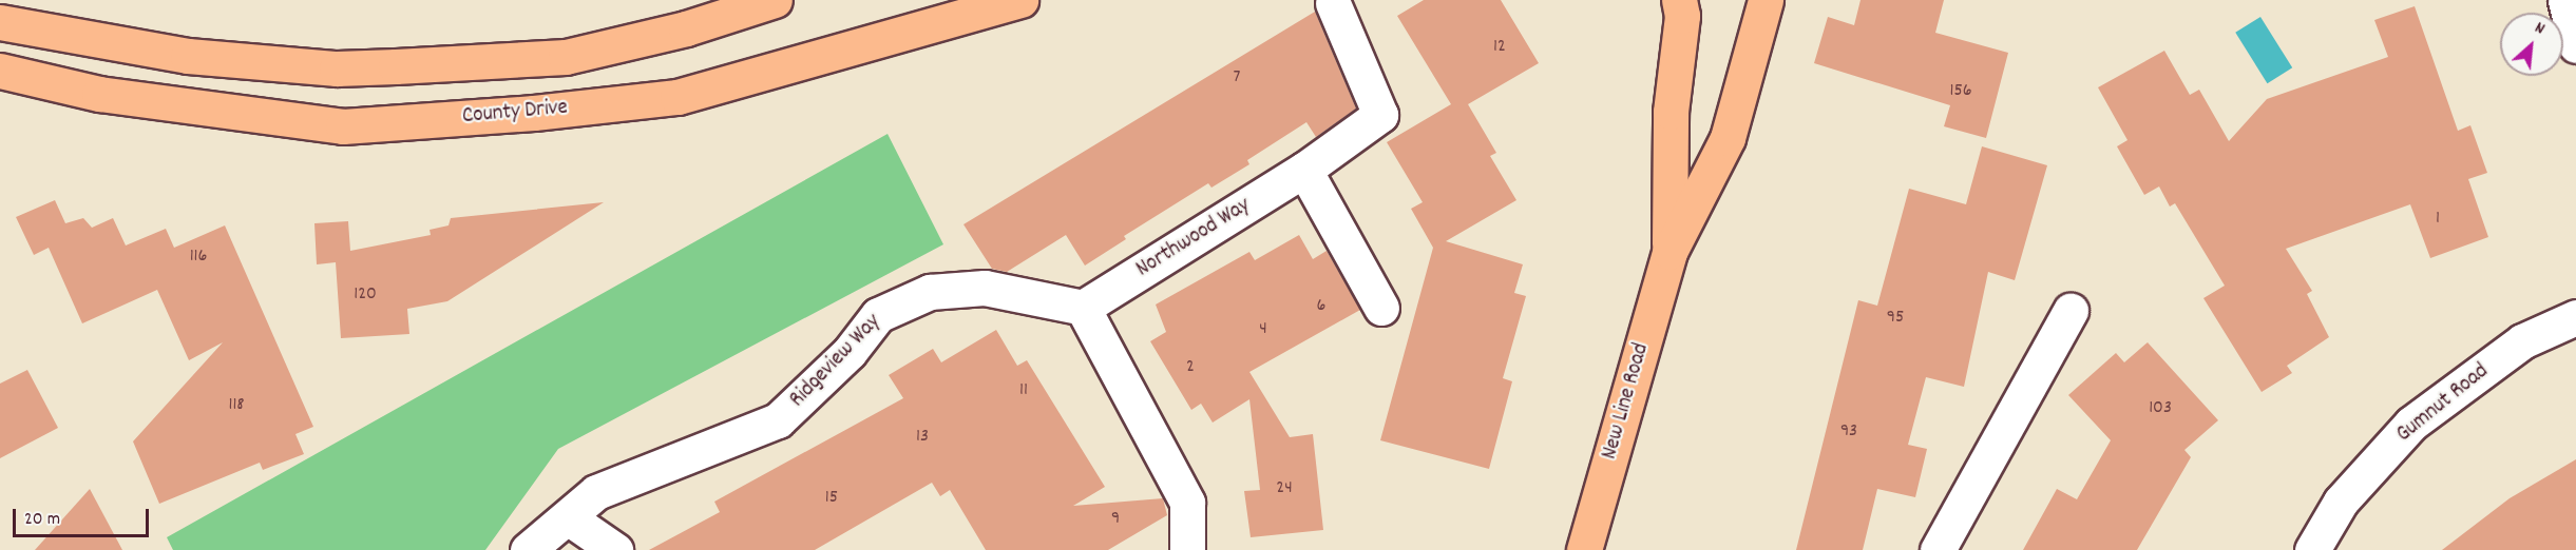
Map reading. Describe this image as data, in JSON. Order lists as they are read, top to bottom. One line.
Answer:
{"streets":{"main road":["County Drive","New Line Road"],"street":["Northwood Way","Ridgeview Way","Gumnut Road"]},"crossings":[["Northwood Way","Ridgeview Way"]],"house_numbers":["12","7","156","1","116","120","6","95","4","2","11","118","103","93","13","24","15","9"],"scale_bar":"20 m","north":"top right"}
